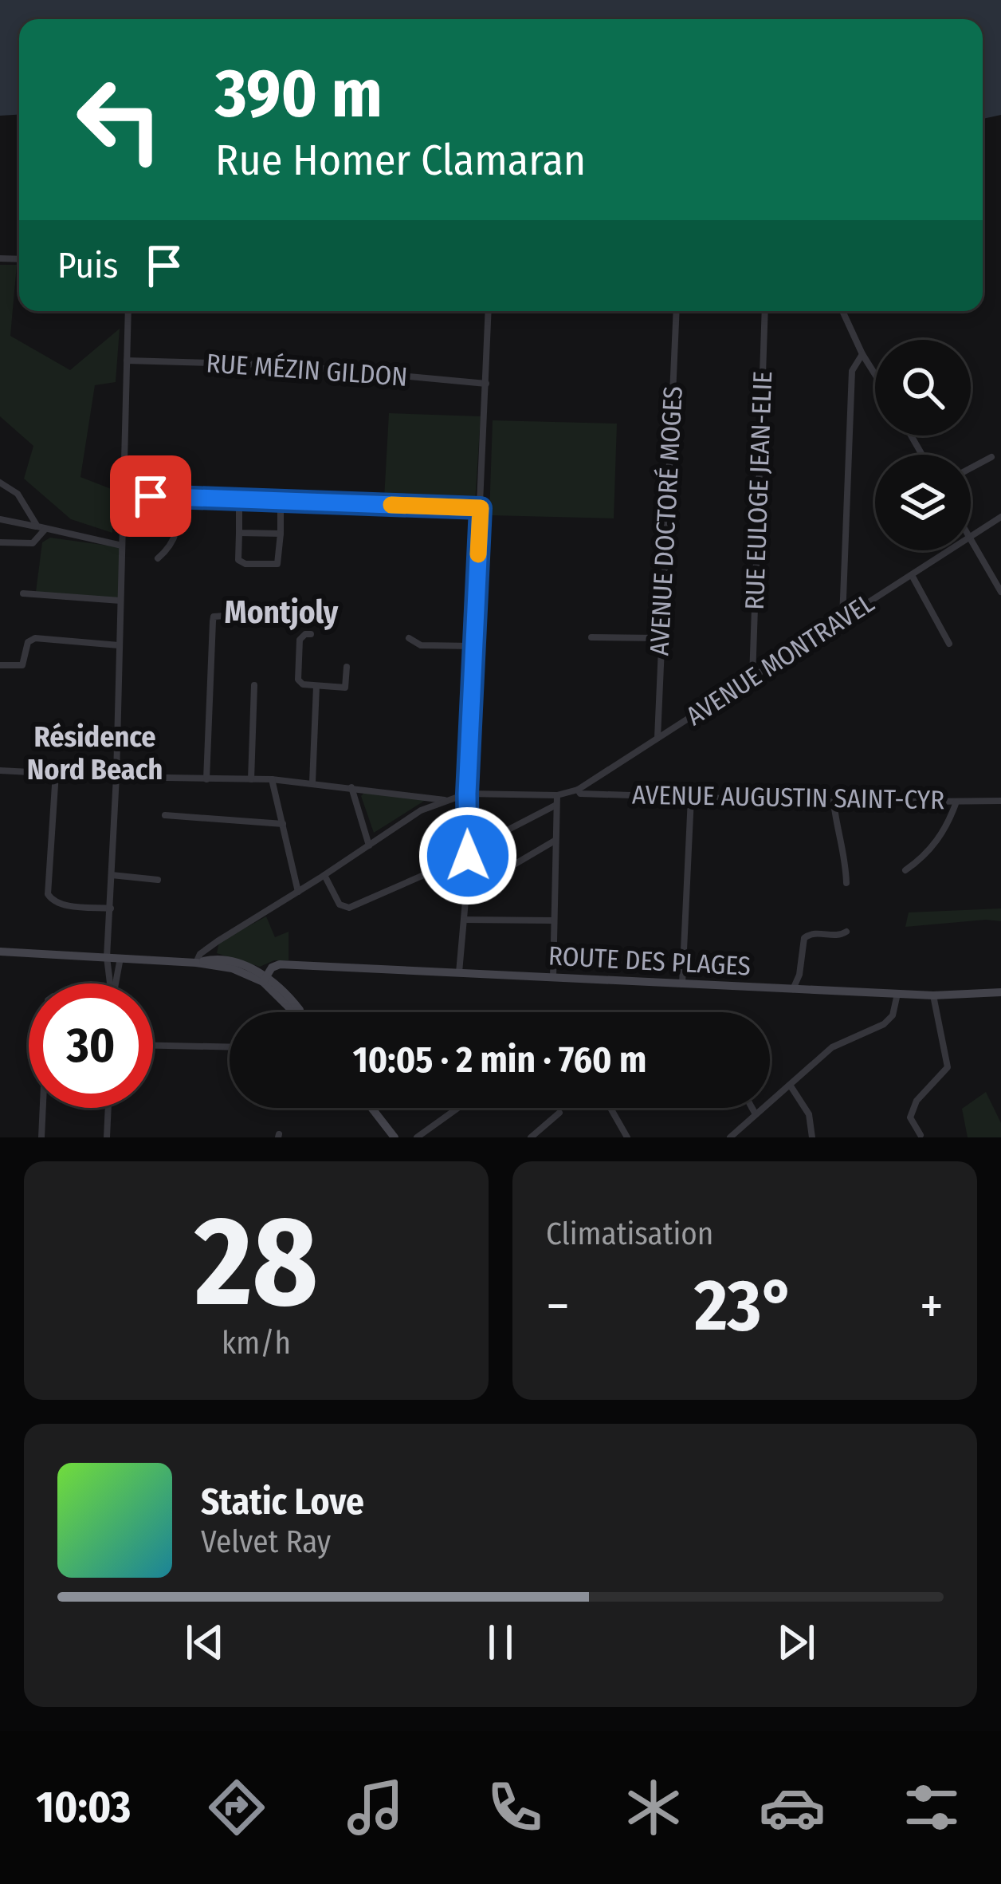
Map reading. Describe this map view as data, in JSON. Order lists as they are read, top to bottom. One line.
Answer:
{"streets":{"street":["RUE MÉZIN GILDON","RUE EULOGE JEAN-ELIE","AVENUE DOCTORÉ MOGES","AVENUE MONTRAVEL","AVENUE AUGUSTIN SAINT-CYR","ROUTE DES PLAGES"]},"crossings":[["RUE EULOGE JEAN-ELIE","AVENUE MONTRAVEL"],["AVENUE DOCTORÉ MOGES","AVENUE MONTRAVEL"],["AVENUE MONTRAVEL","AVENUE AUGUSTIN SAINT-CYR"]],"districts":["Montjoly","Résidence Nord Beach"],"page":{"turn":["390 m","Rue Homer Clamaran"],"then":"Puis","limit":"30","trip":"10:05 · 2 min · 760 m","tile":[["28","km/h"],"Climatisation"],"heat":["−","23°","+"],"song":["Static Love","Velvet Ray"],"tabs":"10:03"}}
